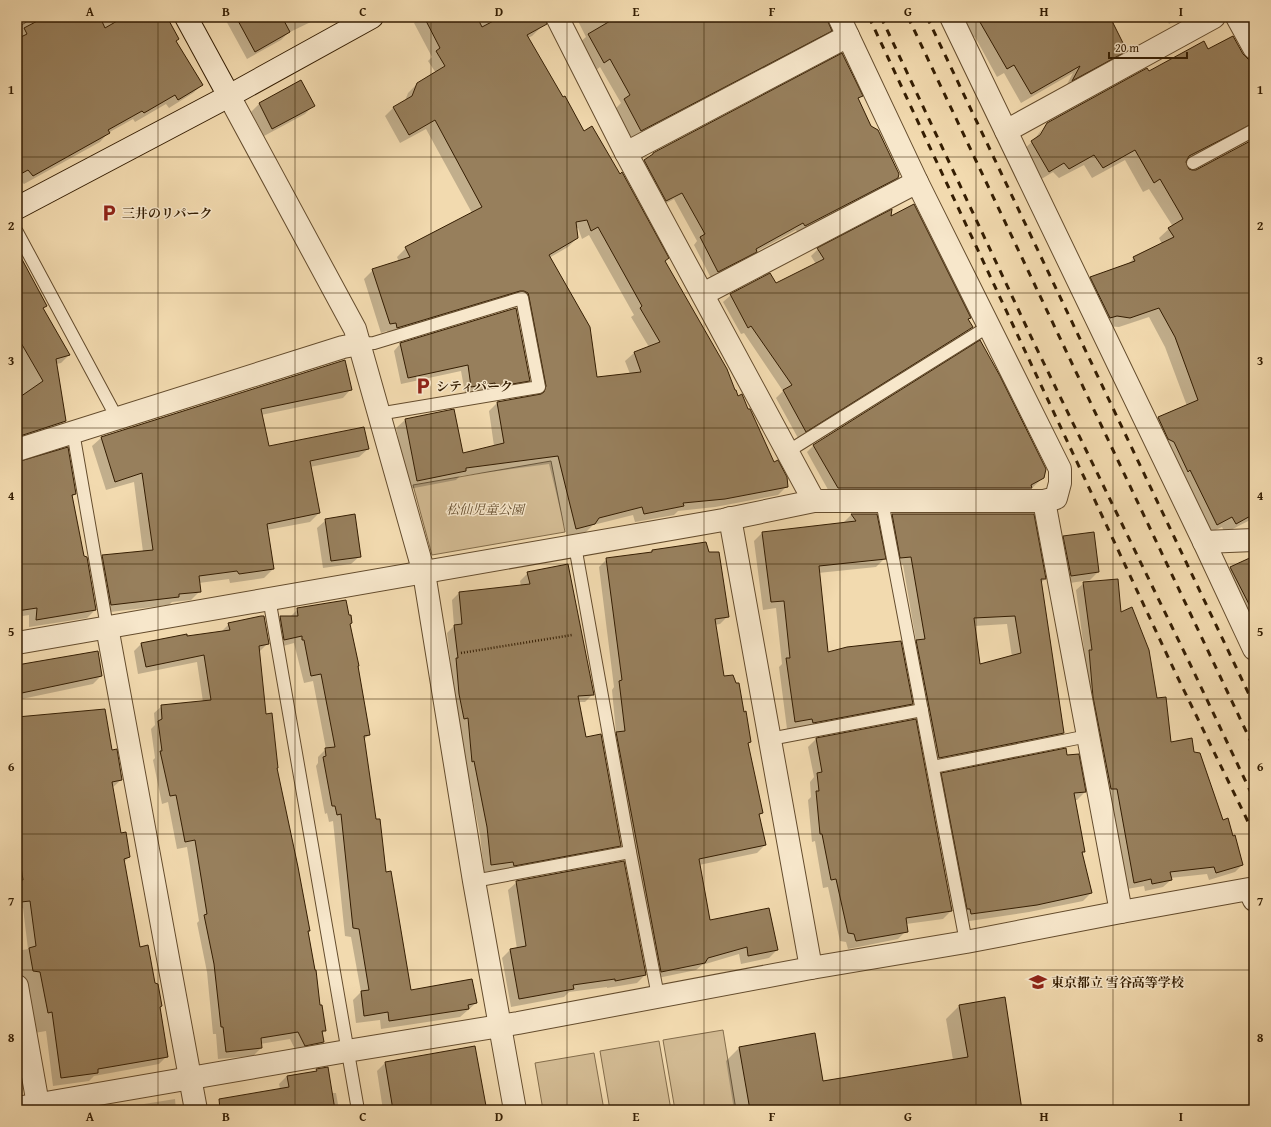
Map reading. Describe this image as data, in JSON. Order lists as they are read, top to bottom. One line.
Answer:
{"parks":["松仙児童公園"],"places":{"parking":["三井のリパーク","シティパーク"],"school or university":["東京都立 雪谷高等学校"]},"scale_bar":"20 m","grid":{"columns":["A","B","C","D","E","F","G","H","I"],"rows":["1","2","3","4","5","6","7","8"]}}
